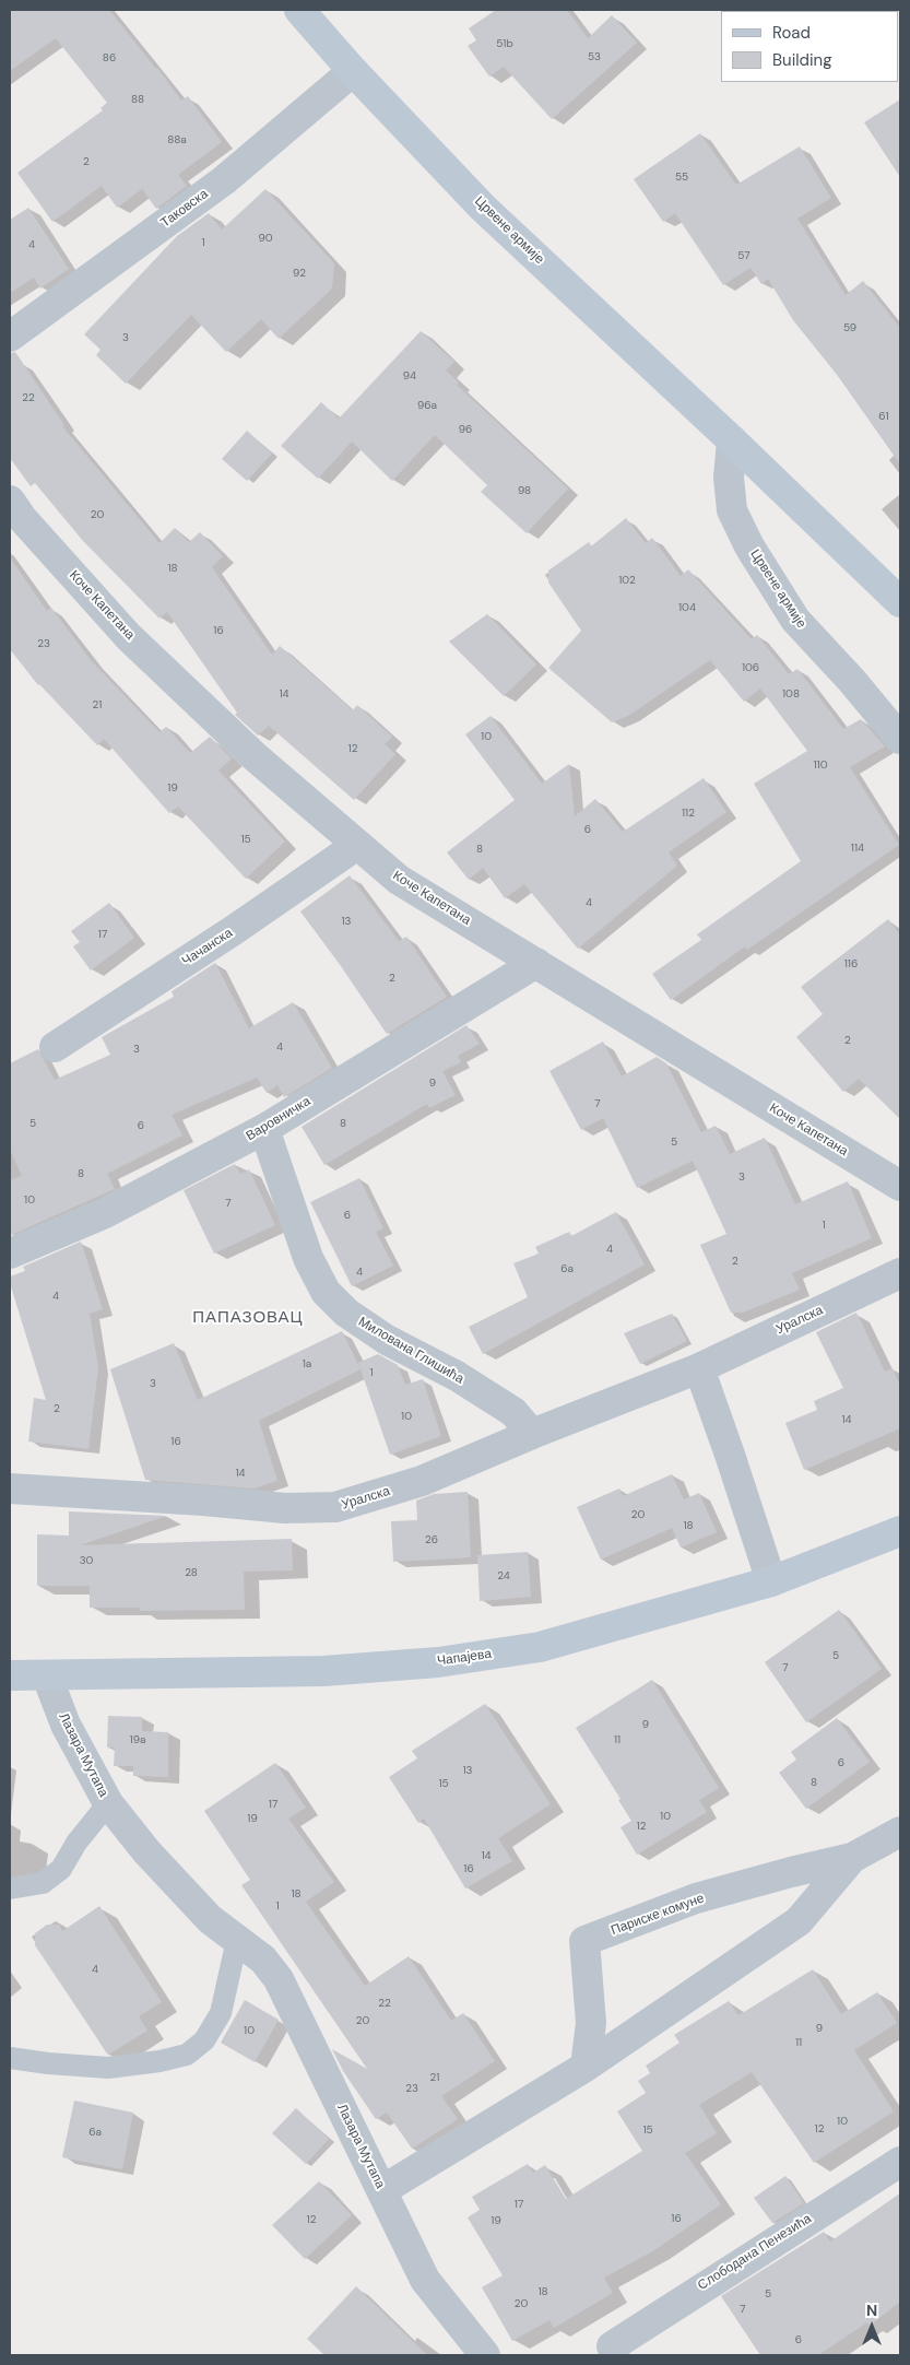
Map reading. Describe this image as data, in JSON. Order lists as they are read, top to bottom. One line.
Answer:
{"streets":{"street":["Таковска","Црвене армије","Коче Капетана","Чачанска","Варовничка","Уралска","Милована Глишића","Чапајева","Лазара Мутапа","Париске комуне","Слободана Пенезића"]},"crossings":[["Таковска","Црвене армије"],["Коче Капетана","Чачанска"],["Коче Капетана","Варовничка"],["Варовничка","Милована Глишића"],["Уралска","Милована Глишића"],["Чапајева","Лазара Мутапа"],["Лазара Мутапа","Париске комуне"]],"districts":["ПАПАЗОВАЦ"],"house_numbers":["51b","53","86","88","88a","2","55","90","1","4","57","92","59","3","94","22","96a","61","96","98","20","18","102","104","16","23","106","14","108","21","10","12","110","19","112","6","15","114","8","4","13","17","116","2","2","4","3","9","7","5","8","6","5","8","3","10","7","6","1","4","2","6a","4","4","1a","1","3","2","10","14","16","14","20","18","26","30","28","24","5","7","9","19a","11","6","13","8","15","17","10","19","12","14","16","18","1","4","22","20","9","10","11","21","23","10","12","15","6a","17","16","12","19","18","5","20","7","6"],"legend":["Road","Building"],"north":"top"}
